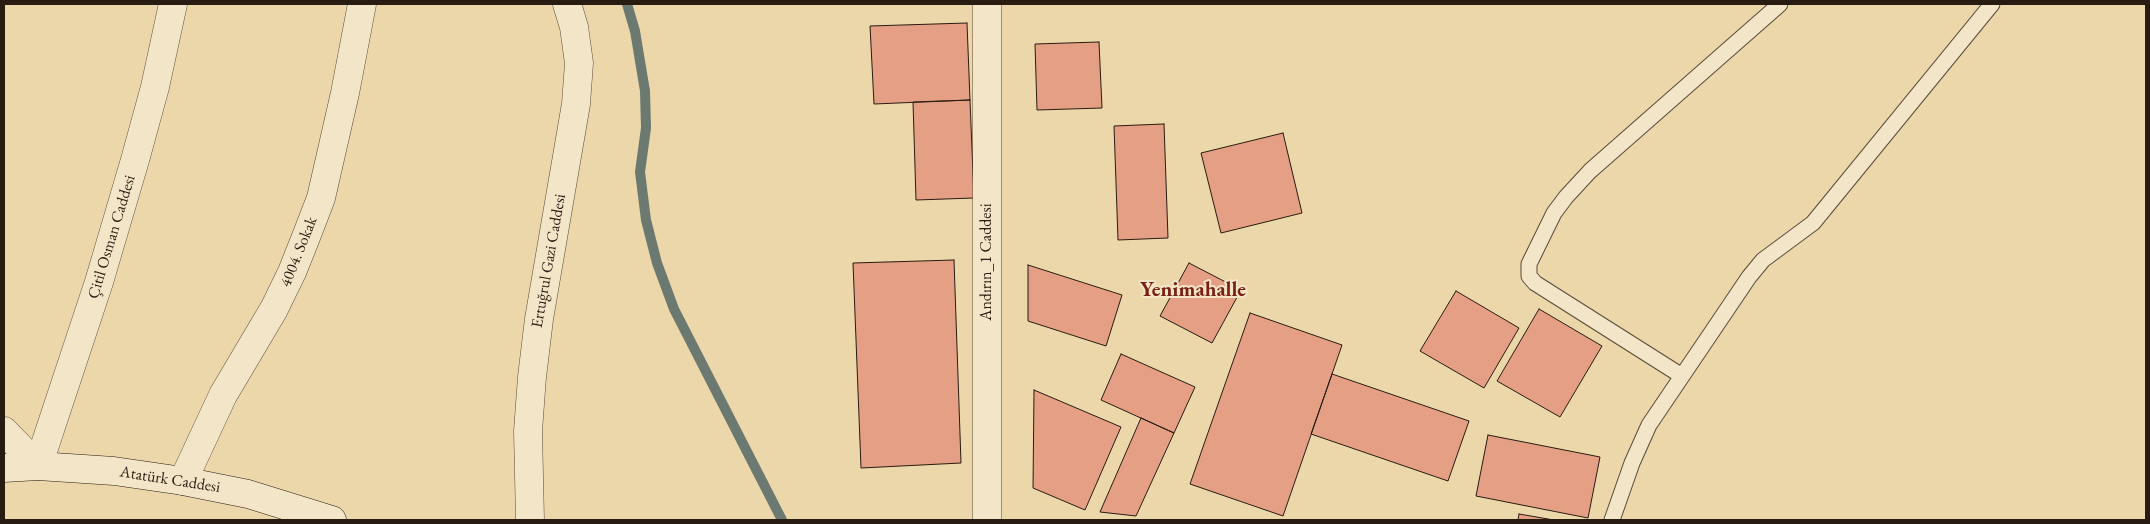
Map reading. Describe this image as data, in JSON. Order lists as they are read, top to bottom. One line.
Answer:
{"streets":{"street":["Çitil Osman Caddesi","4004. Sokak","Ertuğrul Gazi Caddesi","Andırın_1 Caddesi","Atatürk Caddesi"]},"crossings":[["Çitil Osman Caddesi","Atatürk Caddesi"],["4004. Sokak","Atatürk Caddesi"]],"districts":["Yenimahalle"]}
